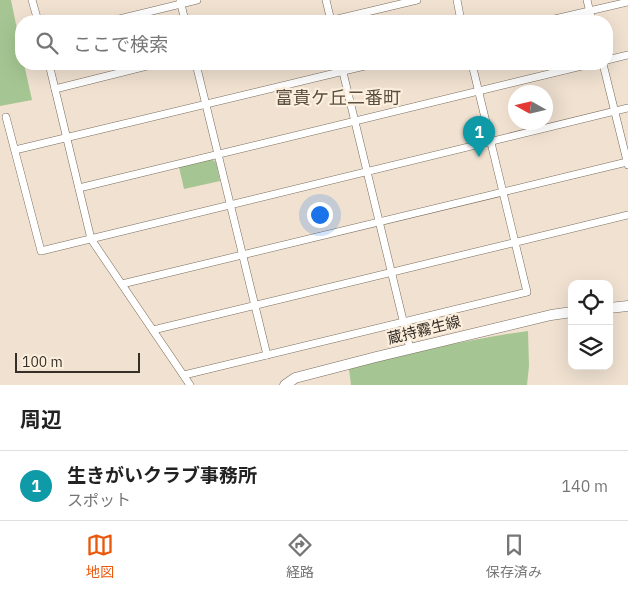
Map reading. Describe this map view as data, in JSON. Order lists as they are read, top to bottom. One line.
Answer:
{"streets":{"main road":["蔵持霧生線"]},"districts":["富貴ケ丘二番町"],"scale_bar":"100 m","north":"left","page":{"search":"ここで検索","pins":"1","scale":"100 m","heading":"周辺","list":[{"mark":"1","name":"生きがいクラブ事務所","note":"スポット","value":"140 m"}],"nav":["地図","経路","保存済み"]}}
